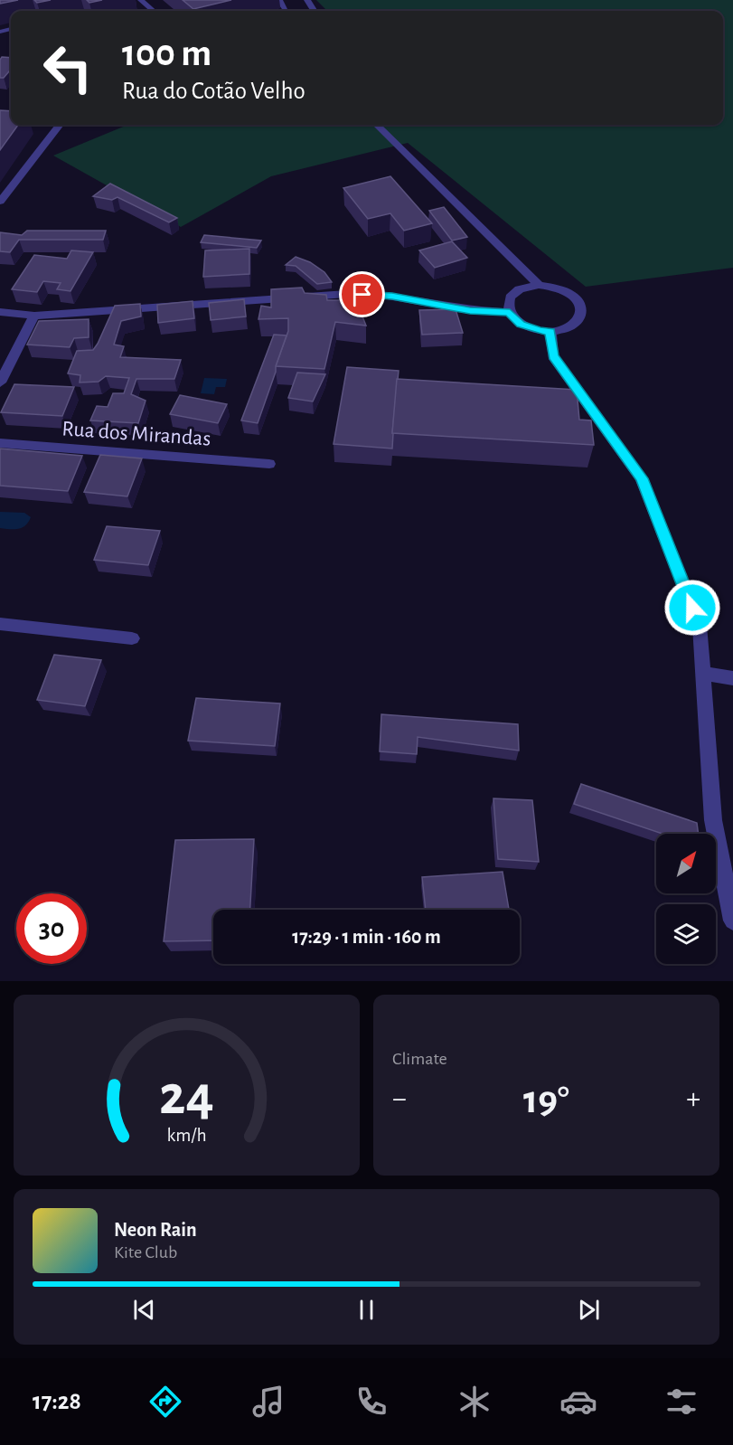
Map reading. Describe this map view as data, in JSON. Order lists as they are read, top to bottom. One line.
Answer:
{"streets":{"street":["Rua dos Mirandas"]},"north":"top right","page":{"turn":["100 m","Rua do Cotão Velho"],"limit":"30","trip":"17:29 · 1 min · 160 m","tile":"Climate","heat":["−","19°","+"],"song":["Neon Rain","Kite Club"],"tabs":"17:28","gauge":["24","km/h"]}}
